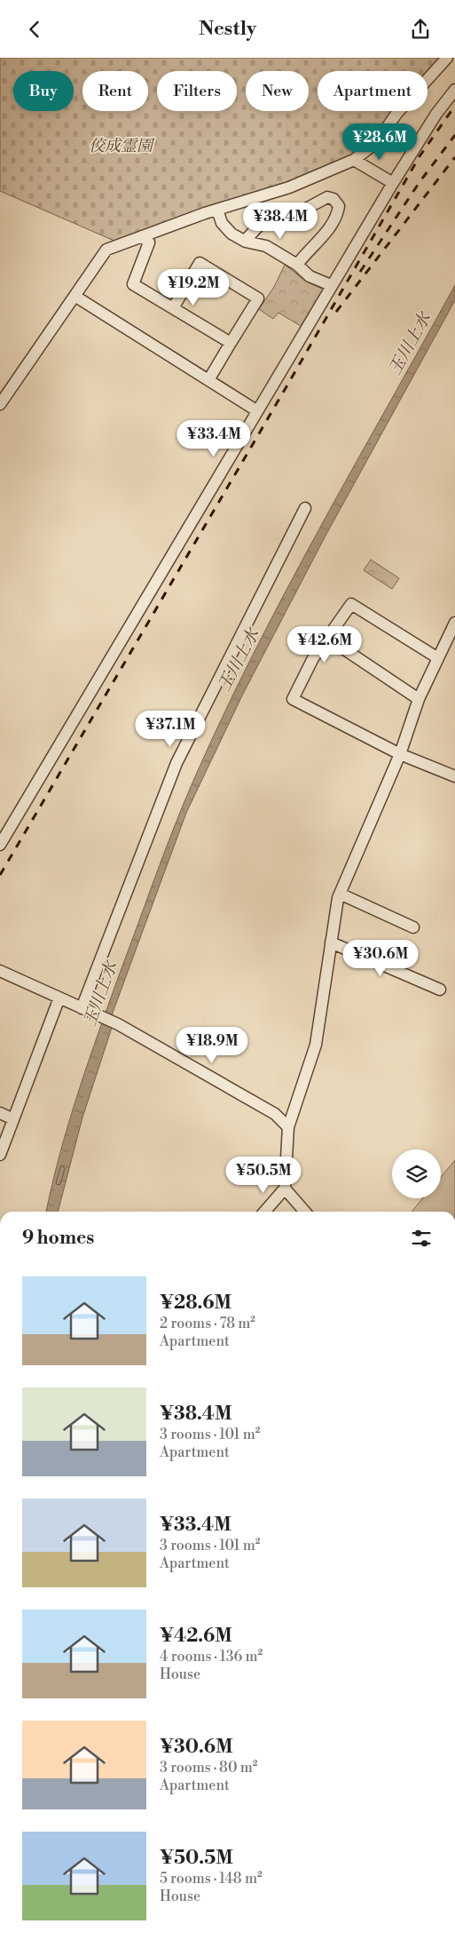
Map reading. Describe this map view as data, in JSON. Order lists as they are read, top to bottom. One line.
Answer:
{"water":["玉川上水"],"parks":["佼成霊園"],"page":{"header":"Nestly","chip":["Buy","Rent","Filters","New","Apartment"],"price":["¥28.6M","¥38.4M","¥19.2M","¥33.4M","¥42.6M","¥37.1M","¥30.6M","¥18.9M","¥50.5M"],"heading":"9 homes","list":[{"name":"¥28.6M","note":"2 rooms · 78 m² · Apartment"},{"name":"¥38.4M","note":"3 rooms · 101 m² · Apartment"},{"name":"¥33.4M","note":"3 rooms · 101 m² · Apartment"},{"name":"¥42.6M","note":"4 rooms · 136 m² · House"},{"name":"¥30.6M","note":"3 rooms · 80 m² · Apartment"},{"name":"¥50.5M","note":"5 rooms · 148 m² · House"}]}}
